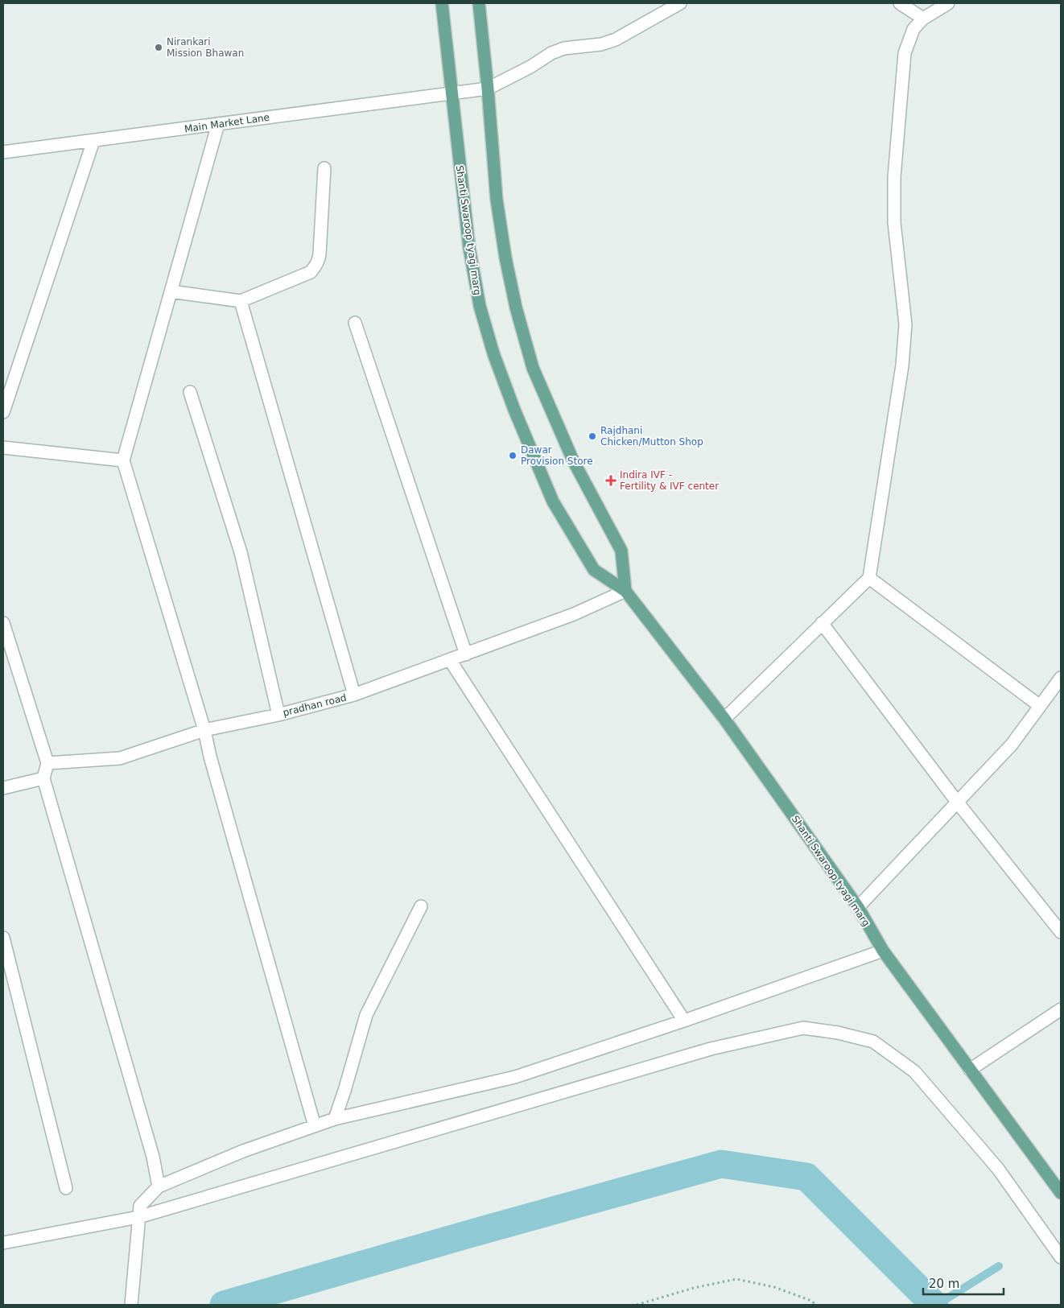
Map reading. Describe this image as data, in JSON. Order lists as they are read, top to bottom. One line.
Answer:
{"streets":{"main road":["Shanti Swaroop tyagi marg"],"street":["Main Market Lane","pradhan road"]},"crossings":[["Main Market Lane","Shanti Swaroop tyagi marg"],["Shanti Swaroop tyagi marg","pradhan road"]],"places":{"other":["Nirankari Mission Bhawan","Rajdhani Chicken/Mutton Shop","Dawar Provision Store"],"health":["Indira IVF - Fertility & IVF center"]},"scale_bar":"20 m"}
